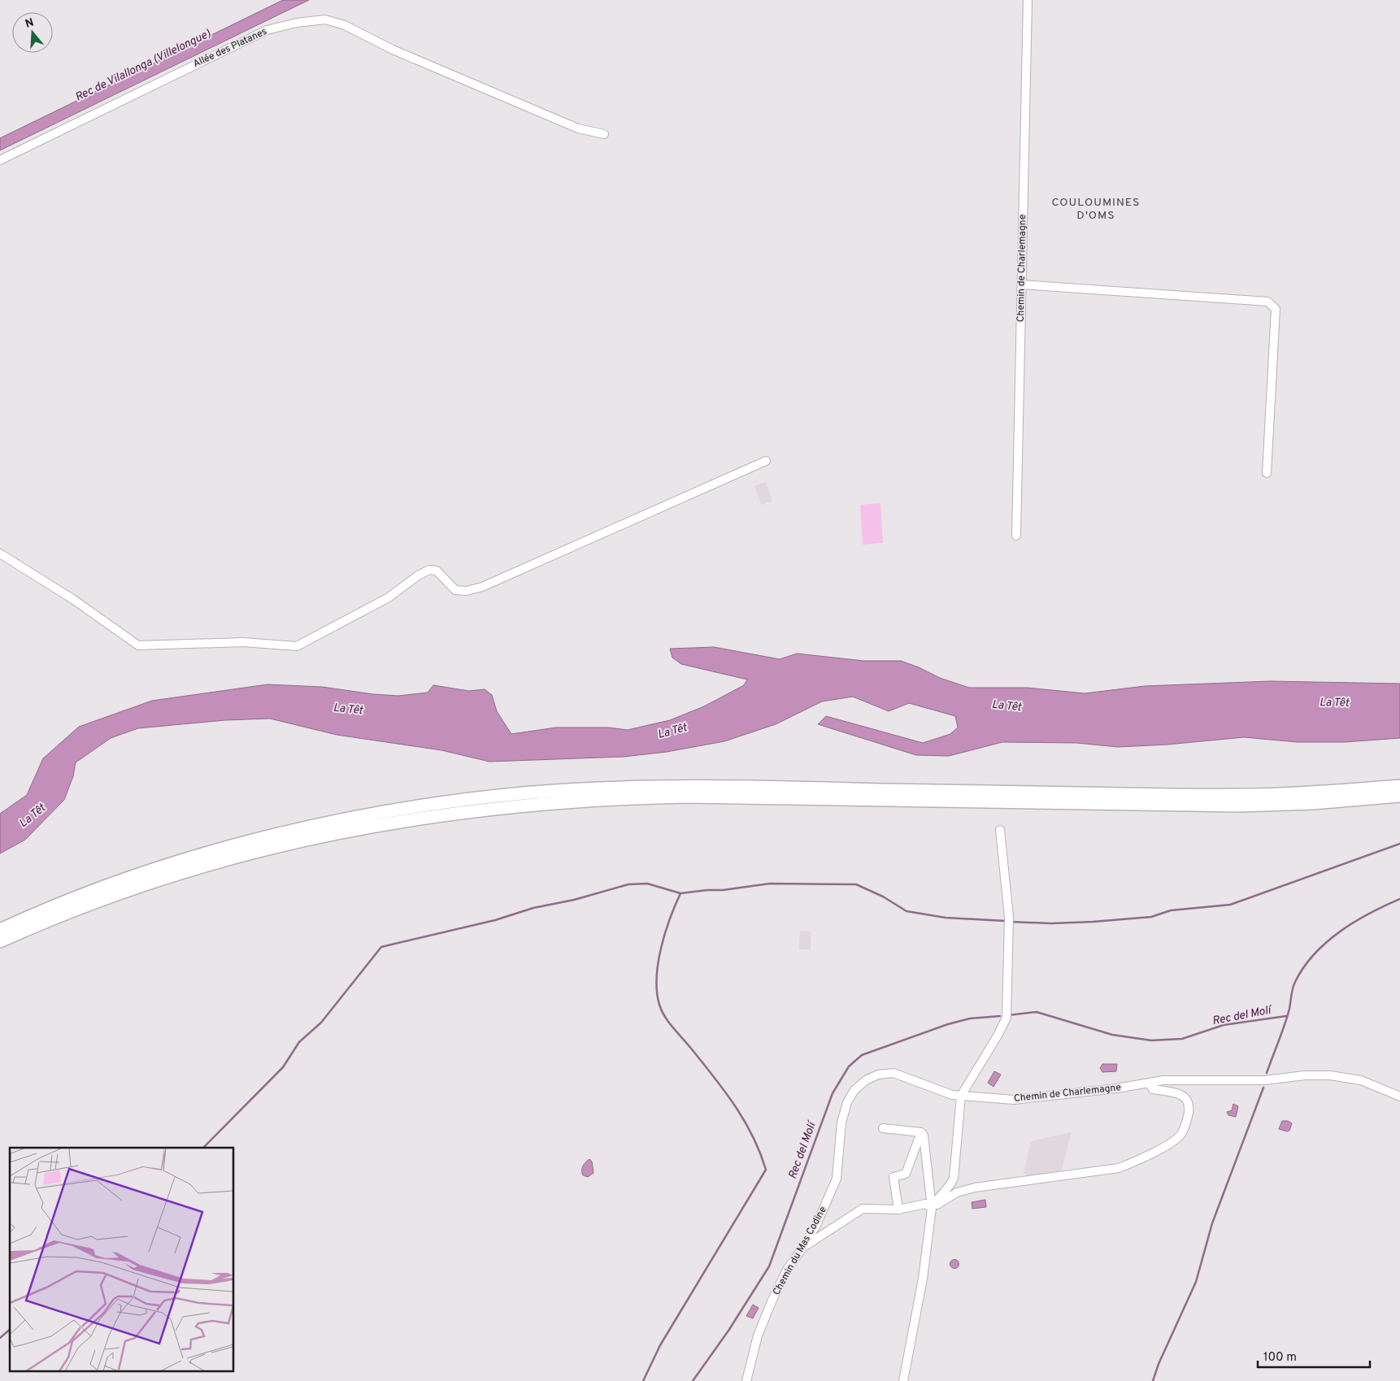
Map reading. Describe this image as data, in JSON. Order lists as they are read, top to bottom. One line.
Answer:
{"streets":{"street":["Allée des Platanes","Chemin de Charlemagne","Chemin du Mas Codine"]},"crossings":[["Chemin de Charlemagne","Chemin du Mas Codine"]],"districts":["COULOUMINES D'OMS"],"water":["Rec de Vilallonga (Villelongue)","La Têt","Rec del Molí"],"scale_bar":"100 m","north":"top"}
